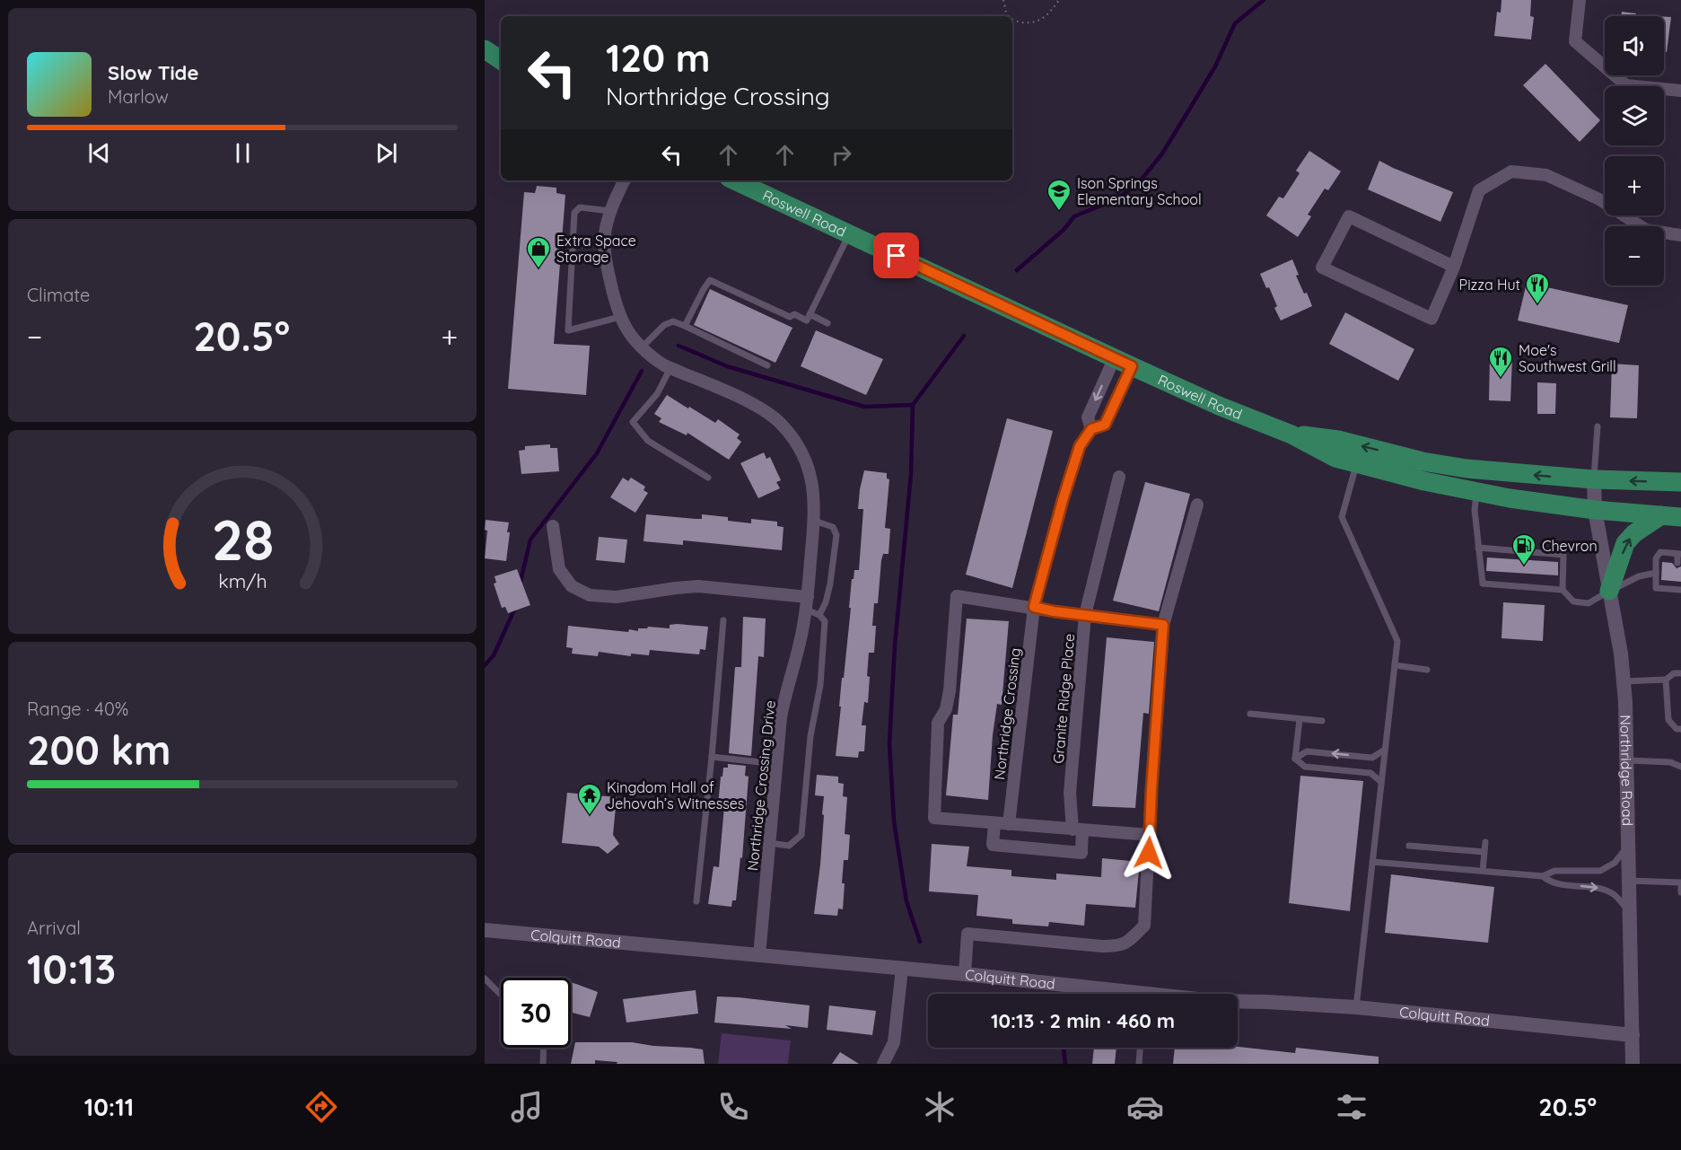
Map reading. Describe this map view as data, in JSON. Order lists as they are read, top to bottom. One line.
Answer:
{"streets":{"main road":["Roswell Road"],"street":["Granite Ridge Place","Northridge Crossing","Northridge Road","Northridge Crossing Drive","Colquitt Road"]},"crossings":[["Roswell Road","Northridge Crossing"],["Roswell Road","Northridge Road"],["Northridge Road","Colquitt Road"],["Northridge Crossing Drive","Colquitt Road"]],"places":{"school or university":["Ison Springs Elementary School"],"shop":["Extra Space Storage"],"restaurant":["Pizza Hut","Moe's Southwest Grill"],"fuel station":["Chevron"],"temple":["Kingdom Hall of Jehovah’s Witnesses"]},"page":{"map_buttons":["+","−"],"turn":["120 m","Northridge Crossing"],"song":["Slow Tide","Marlow"],"tile":["Climate",["Range · 40%","200 km"],["Arrival","10:13"]],"heat":["−","20.5°","+"],"limit":"30","trip":"10:13 · 2 min · 460 m","tabs":["10:11","20.5°"],"gauge":["28","km/h"]}}
